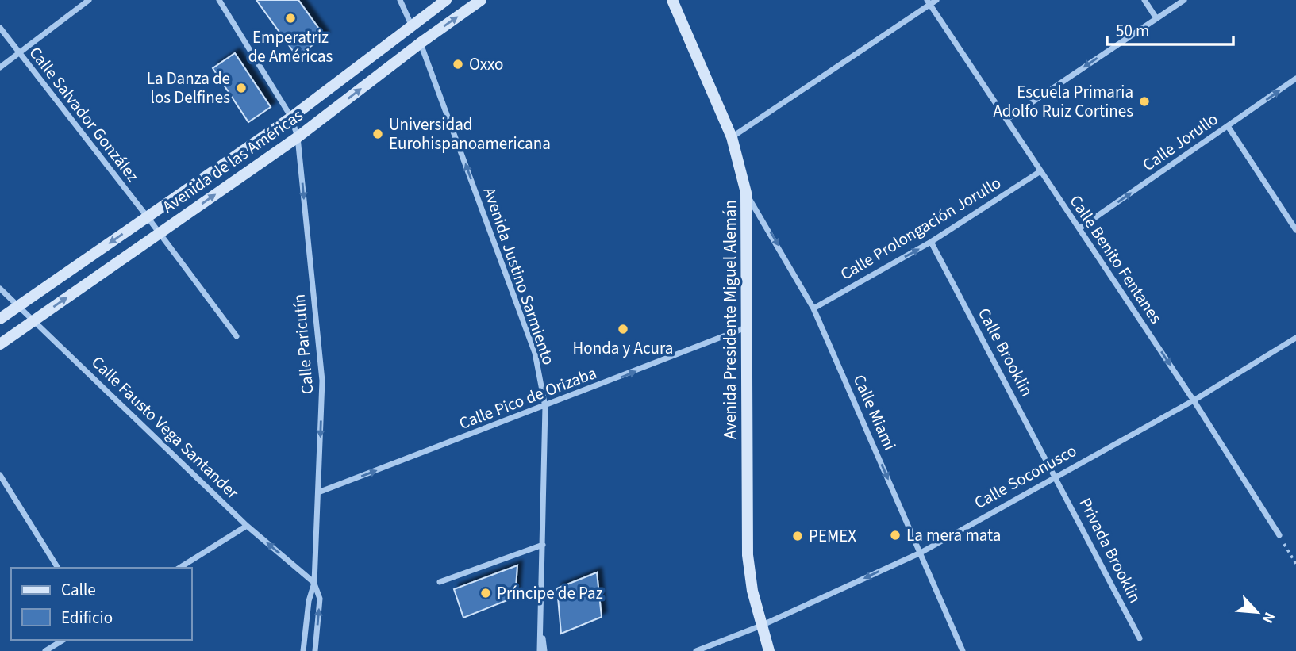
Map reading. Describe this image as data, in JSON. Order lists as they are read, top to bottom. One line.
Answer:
{"streets":{"main road":["Avenida de las Américas","Avenida Presidente Miguel Alemán"],"street":["Calle Salvador González","Calle Jorullo","Calle Prolongación Jorullo","Calle Benito Fentanes","Avenida Justino Sarmiento","Calle Paricutín","Calle Brooklin","Calle Pico de Orizaba","Calle Miami","Calle Fausto Vega Santander","Calle Soconusco","Privada Brooklin"]},"crossings":[["Calle Salvador González","Avenida de las Américas"],["Calle Jorullo","Calle Benito Fentanes"],["Avenida de las Américas","Avenida Justino Sarmiento"],["Avenida de las Américas","Calle Paricutín"],["Avenida de las Américas","Calle Fausto Vega Santander"],["Calle Prolongación Jorullo","Calle Benito Fentanes"],["Calle Prolongación Jorullo","Calle Brooklin"],["Calle Prolongación Jorullo","Calle Miami"],["Calle Benito Fentanes","Calle Soconusco"],["Avenida Justino Sarmiento","Calle Pico de Orizaba"],["Avenida Presidente Miguel Alemán","Calle Pico de Orizaba"],["Avenida Presidente Miguel Alemán","Calle Miami"],["Avenida Presidente Miguel Alemán","Calle Soconusco"],["Calle Paricutín","Calle Pico de Orizaba"],["Calle Paricutín","Calle Fausto Vega Santander"],["Calle Brooklin","Calle Soconusco"],["Calle Brooklin","Privada Brooklin"],["Calle Miami","Calle Soconusco"],["Calle Soconusco","Privada Brooklin"]],"one_way":["Calle Jorullo","Calle Prolongación Jorullo","Avenida Justino Sarmiento","Calle Pico de Orizaba","Calle Miami"],"places":["Emperatriz de Américas","Oxxo","La Danza de los Delfines","Escuela Primaria Adolfo Ruiz Cortines","Universidad Eurohispanoamericana","Honda y Acura","La mera mata","PEMEX","Príncipe de Paz"],"legend":["Calle","Edificio"],"scale_bar":"50 m","north":"bottom right"}
